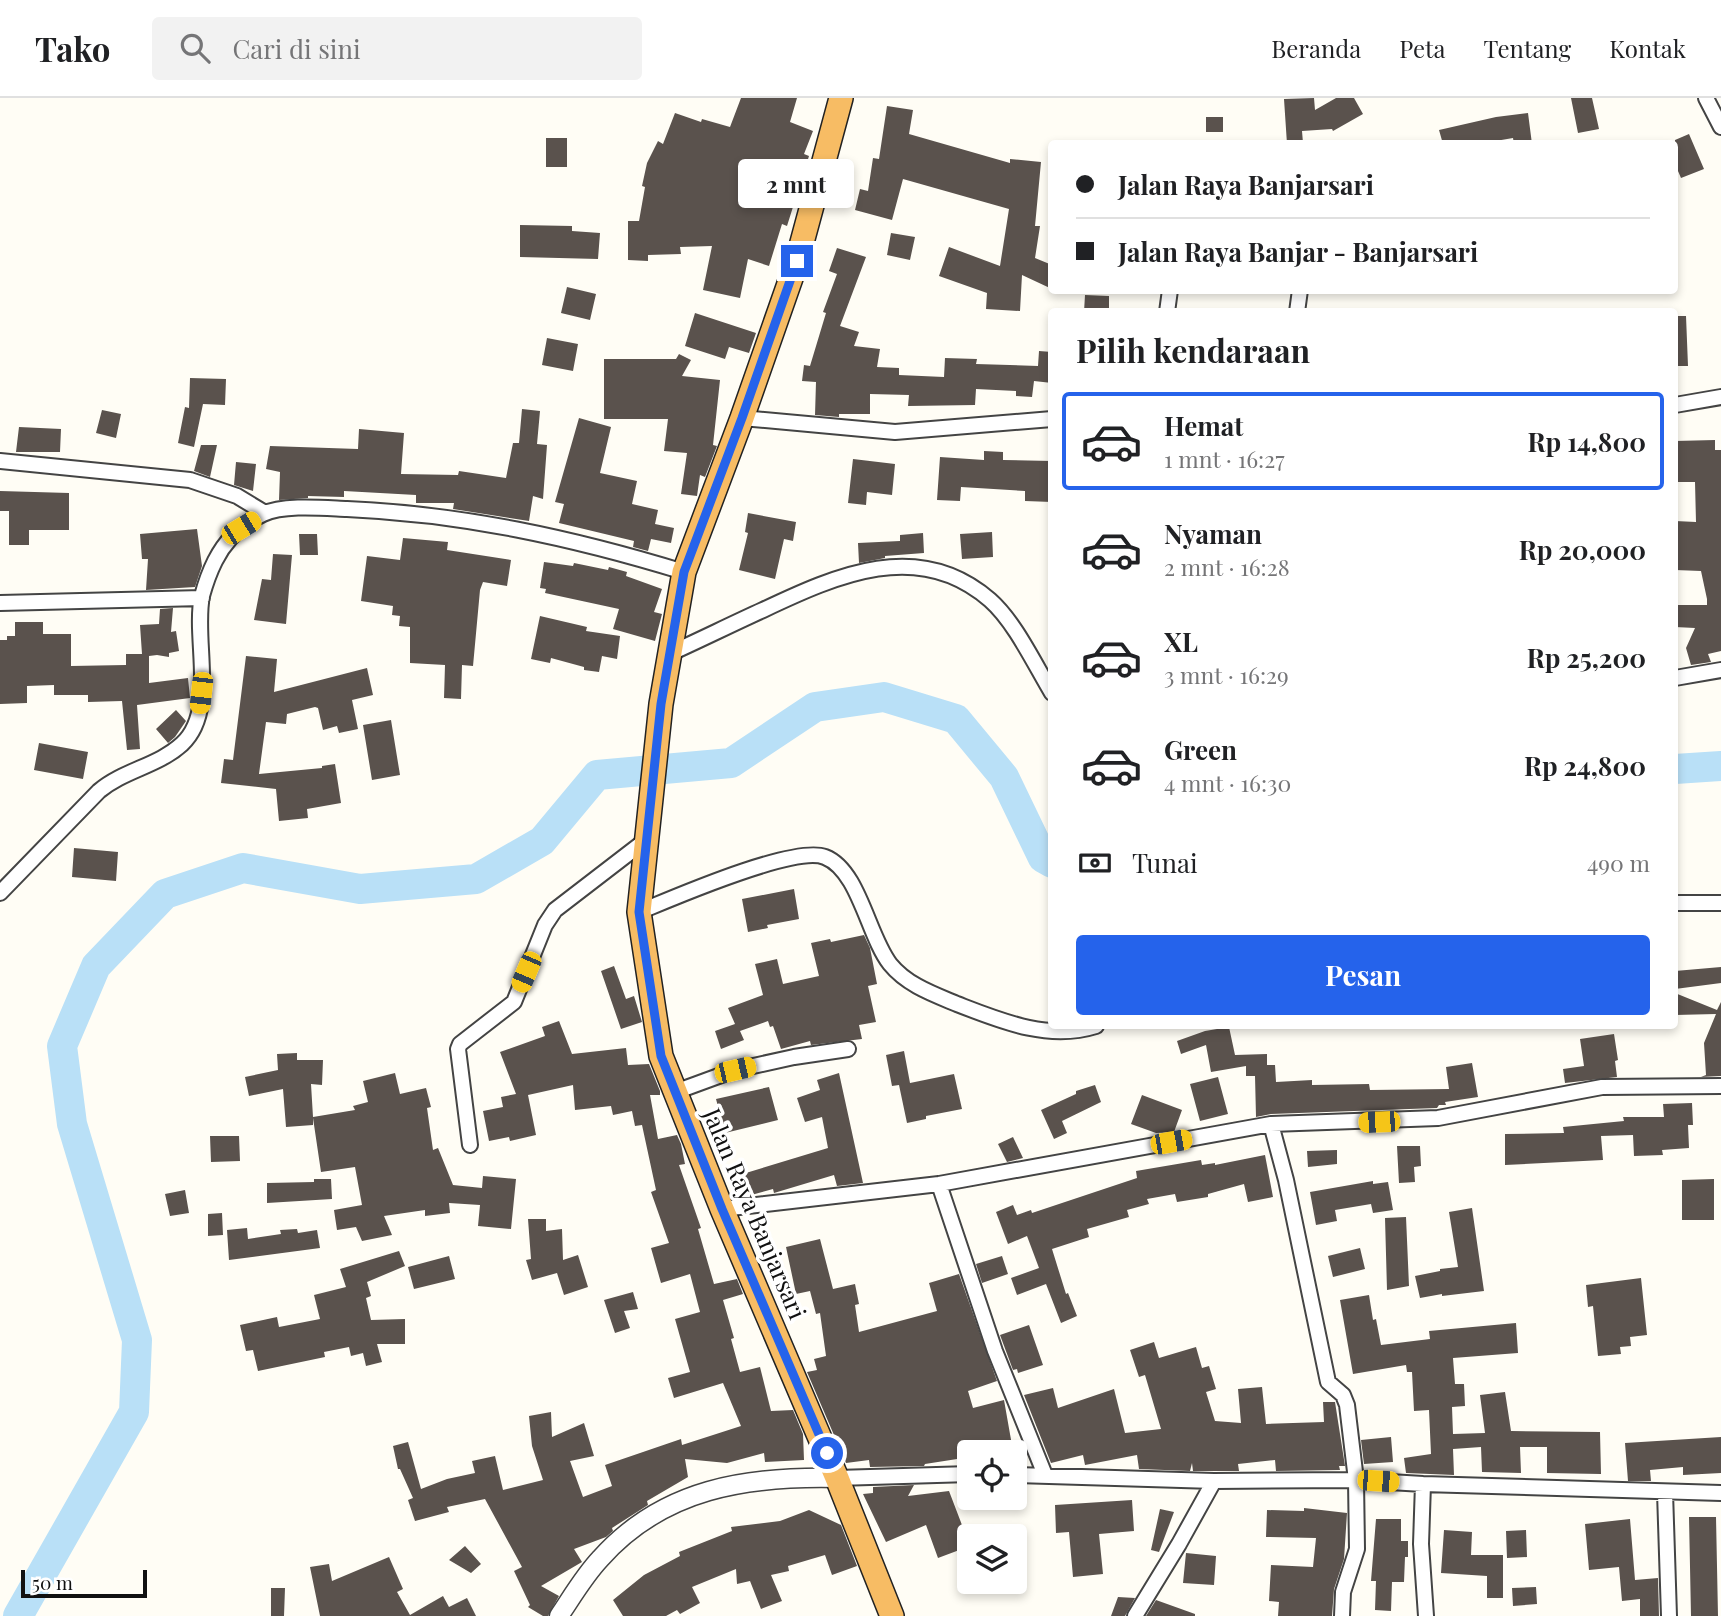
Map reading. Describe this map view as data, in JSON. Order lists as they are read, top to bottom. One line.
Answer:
{"streets":{"highway":["Jalan Raya Banjarsari"]},"scale_bar":"50 m","page":{"header":"Tako","search":"Cari di sini","nav":["Beranda","Peta","Tentang","Kontak"],"banner":["Jalan Raya Banjarsari","Jalan Raya Banjar - Banjarsari"],"bubble":"2 mnt","heading":"Pilih kendaraan","list":[{"name":"Hemat","note":"1 mnt · 16:27","value":"Rp 14,800"},{"name":"Nyaman","note":"2 mnt · 16:28","value":"Rp 20,000"},{"name":"XL","note":"3 mnt · 16:29","value":"Rp 25,200"},{"name":"Green","note":"4 mnt · 16:30","value":"Rp 24,800"}],"pay":["Tunai","490 m"],"buttons":"Pesan","scale":"50 m"}}
